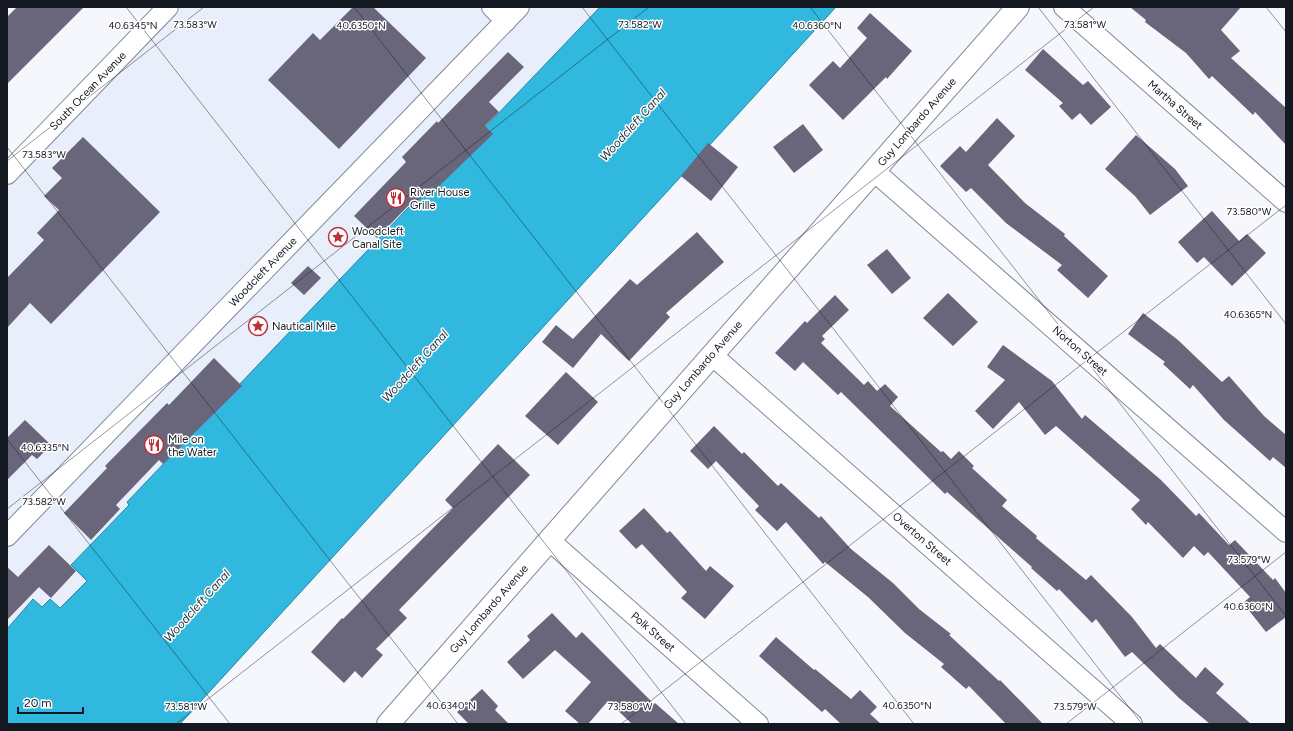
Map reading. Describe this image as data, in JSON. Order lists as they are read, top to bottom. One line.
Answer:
{"streets":{"street":["South Ocean Avenue","Martha Street","Guy Lombardo Avenue","Woodcleft Avenue","Norton Street","Overton Street","Polk Street"]},"crossings":[["Guy Lombardo Avenue","Norton Street"],["Guy Lombardo Avenue","Overton Street"],["Guy Lombardo Avenue","Polk Street"]],"water":["Woodcleft Canal"],"places":{"restaurant":["River House Grille","Mile on the Water"],"place":["Woodcleft Canal Site","Nautical Mile"]},"scale_bar":"20 m","coordinates":["73.583°W","73.582°W","73.581°W","40.6360°N","40.6345°N","40.6350°N","73.580°W","40.6365°N","40.6335°N","73.579°W","40.6340°N"]}
